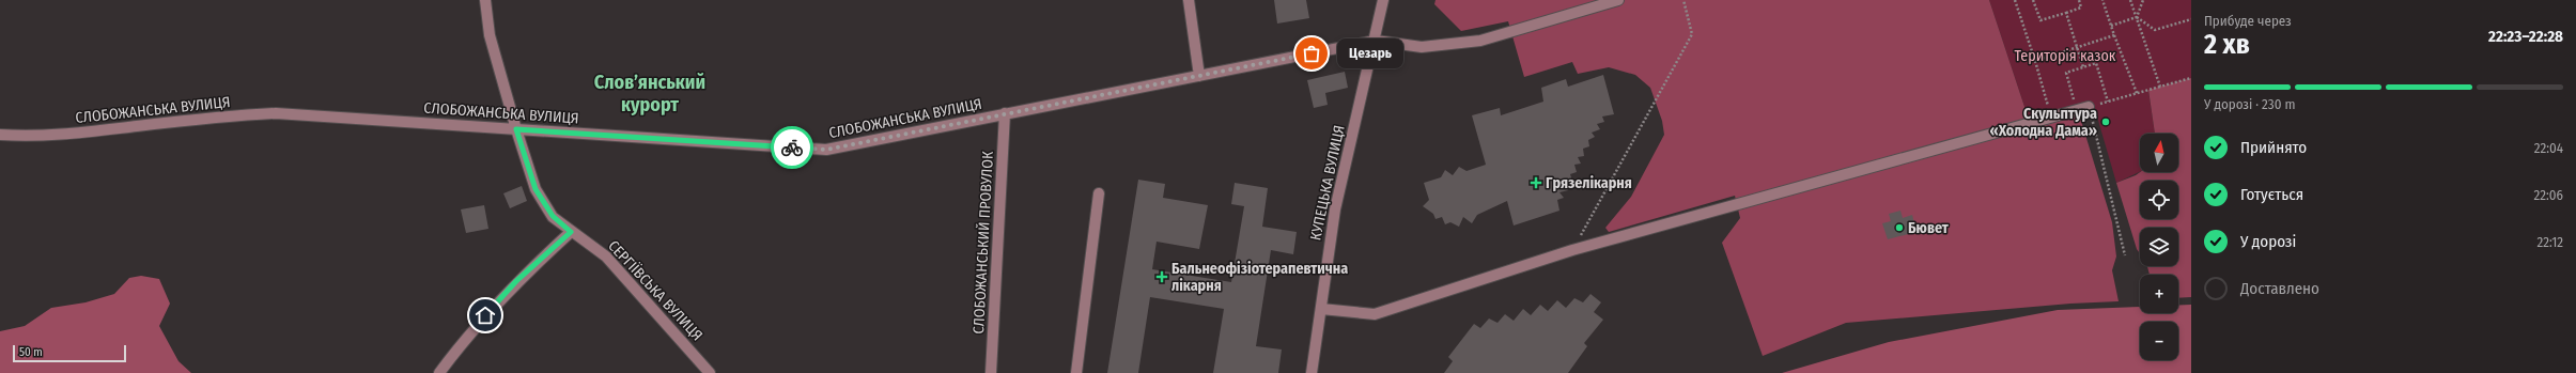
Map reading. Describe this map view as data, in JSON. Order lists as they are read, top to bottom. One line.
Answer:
{"streets":{"street":["СЛОБОЖАНСЬКА ВУЛИЦЯ","КУПЕЦЬКА ВУЛИЦЯ","СЛОБОЖАНСЬКИЙ ПРОВУЛОК","СЕРГІЇВСЬКА ВУЛИЦЯ"]},"crossings":[["СЛОБОЖАНСЬКА ВУЛИЦЯ","КУПЕЦЬКА ВУЛИЦЯ"],["СЛОБОЖАНСЬКА ВУЛИЦЯ","СЛОБОЖАНСЬКИЙ ПРОВУЛОК"],["СЛОБОЖАНСЬКА ВУЛИЦЯ","СЕРГІЇВСЬКА ВУЛИЦЯ"]],"districts":["Слов’янський курорт"],"parks":["Територія казок"],"places":{"other":["Цезарь","Скульптура «Холодна Дама»","Бювет"],"health":["Грязелікарня","Бальнеофізіотерапевтична лікарня"]},"scale_bar":"50 m","north":"top","page":{"heading":["2 хв","Прибуде через","22:23–22:28"],"bubble":"Цезарь","bar":"У дорозі · 230 m","list":[["Прийнято","22:04"],["Готується","22:06"],["У дорозі","22:12"],"Доставлено"],"map_buttons":["+","−"],"scale":"50 m"}}
